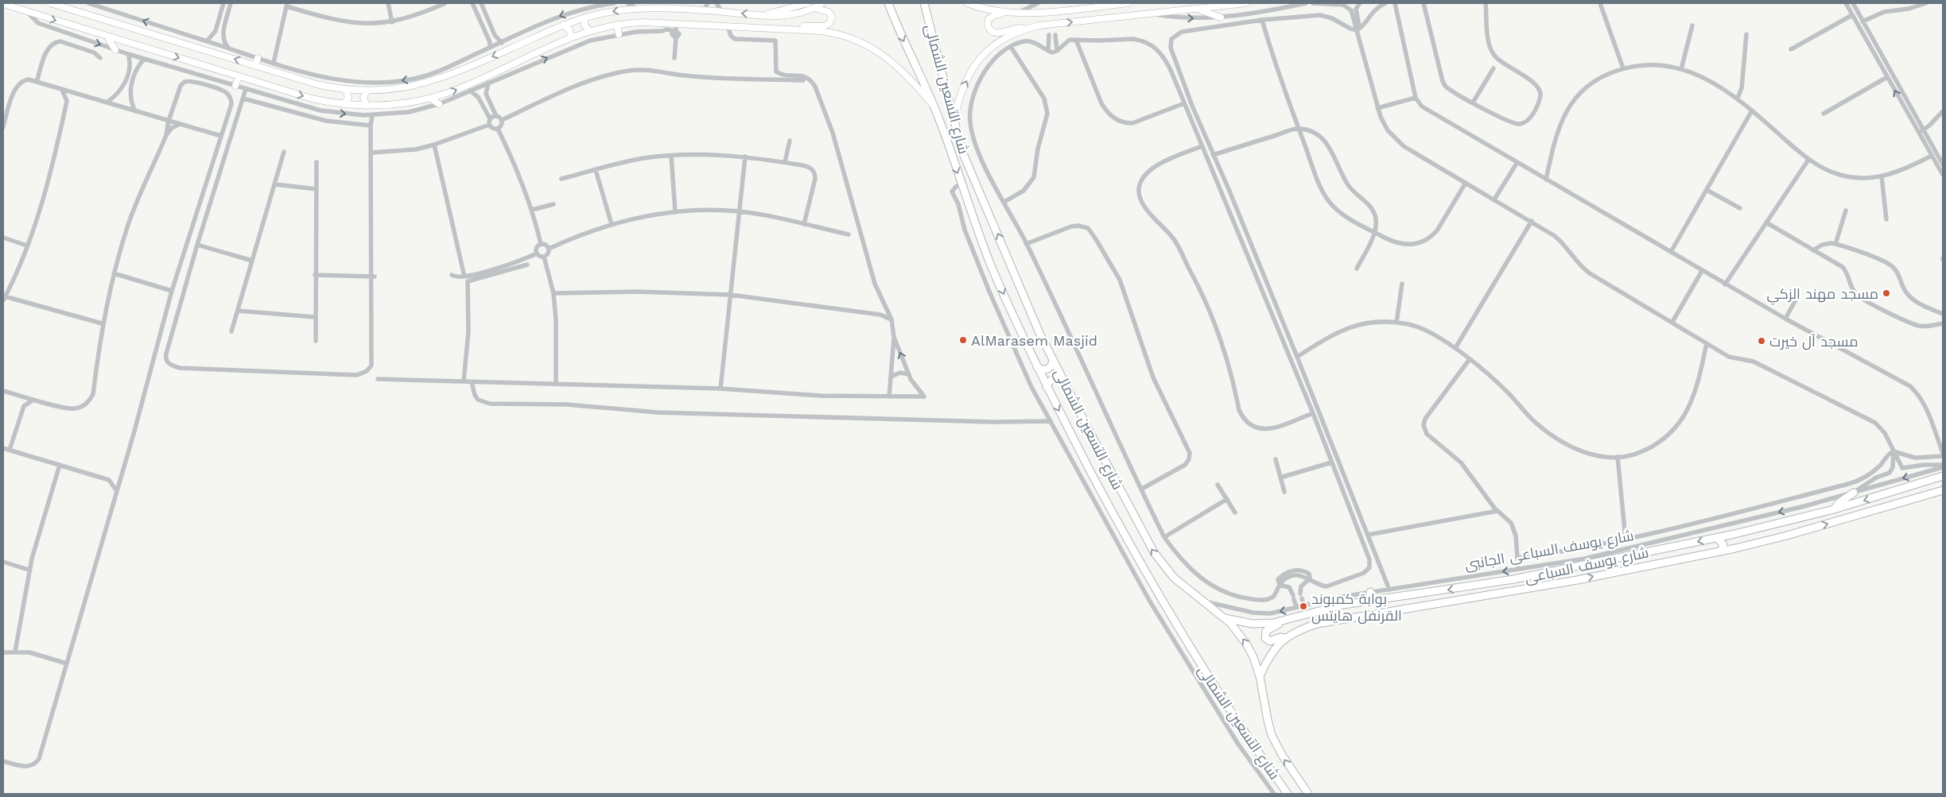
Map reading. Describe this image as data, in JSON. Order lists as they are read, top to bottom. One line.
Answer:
{"streets":{"main road":["شارع التسعين الشمالى","شارع يوسف السباعى"],"street":["شارع يوسف السباعى الجانبى"]},"crossings":[["شارع التسعين الشمالى","شارع يوسف السباعى الجانبى"],["شارع التسعين الشمالى","شارع يوسف السباعى"]],"places":["مسجد مهند الزكي","AlMarasem Masjid","مسجد آل خيرت","بوابة كمبوند القرنفل هايتس"]}
